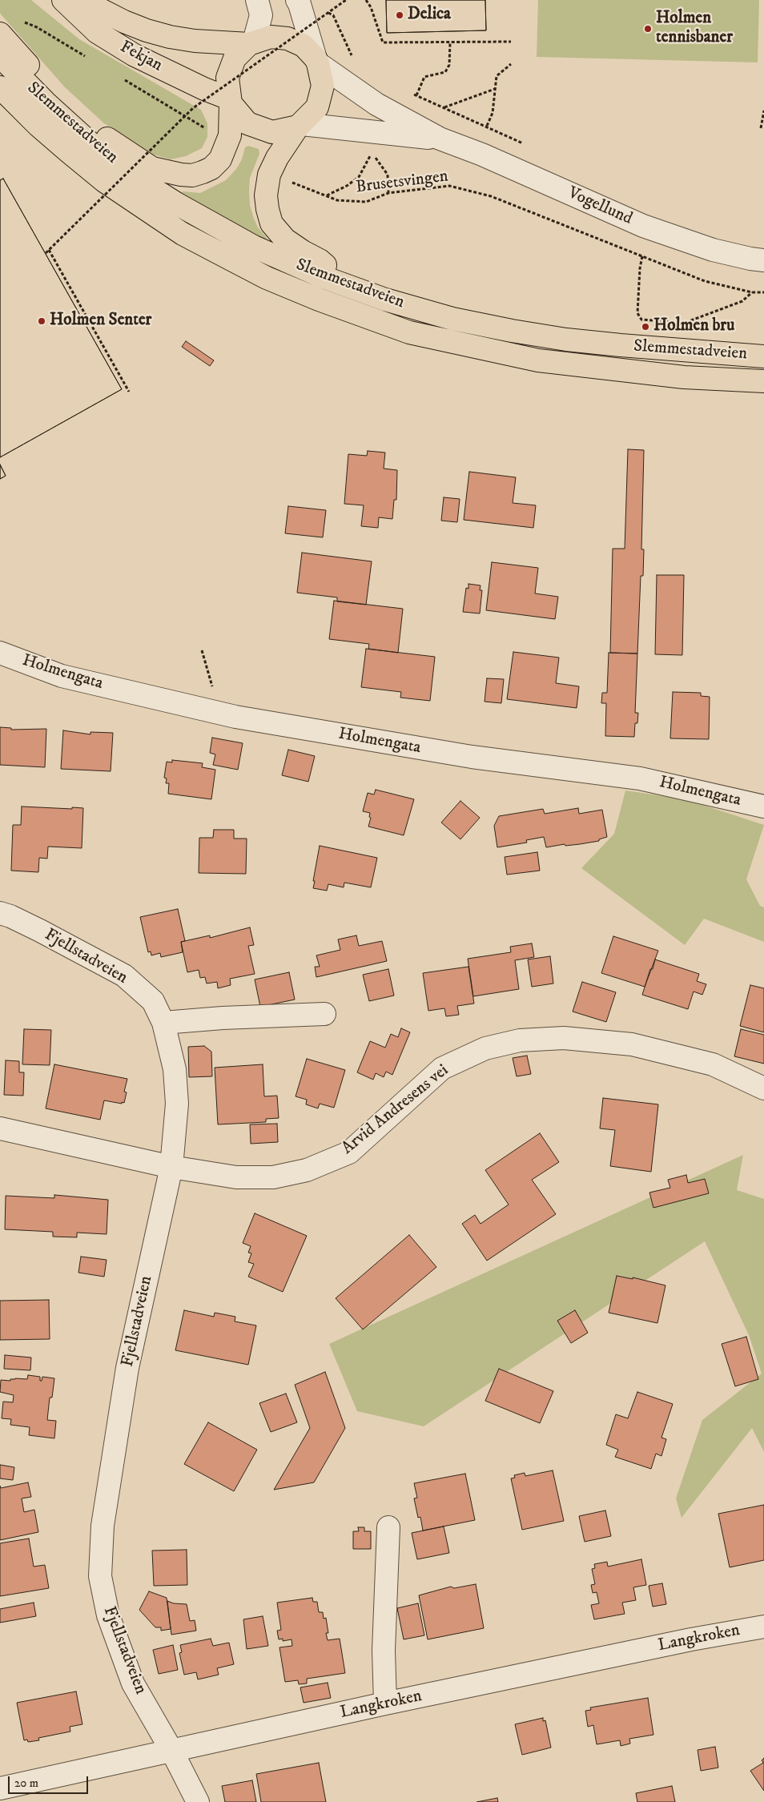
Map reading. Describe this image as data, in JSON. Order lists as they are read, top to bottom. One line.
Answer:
{"streets":{"main road":["Fekjan","Slemmestadveien"],"street":["Vogellund","Holmengata","Fjellstadveien","Arvid Andresens vei","Langkroken"],"path":["Brusetsvingen"]},"crossings":[["Fekjan","Vogellund"],["Fjellstadveien","Arvid Andresens vei"],["Fjellstadveien","Langkroken"]],"places":["Delica","Holmen tennisbaner","Holmen Senter","Holmen bru"],"scale_bar":"20 m"}
